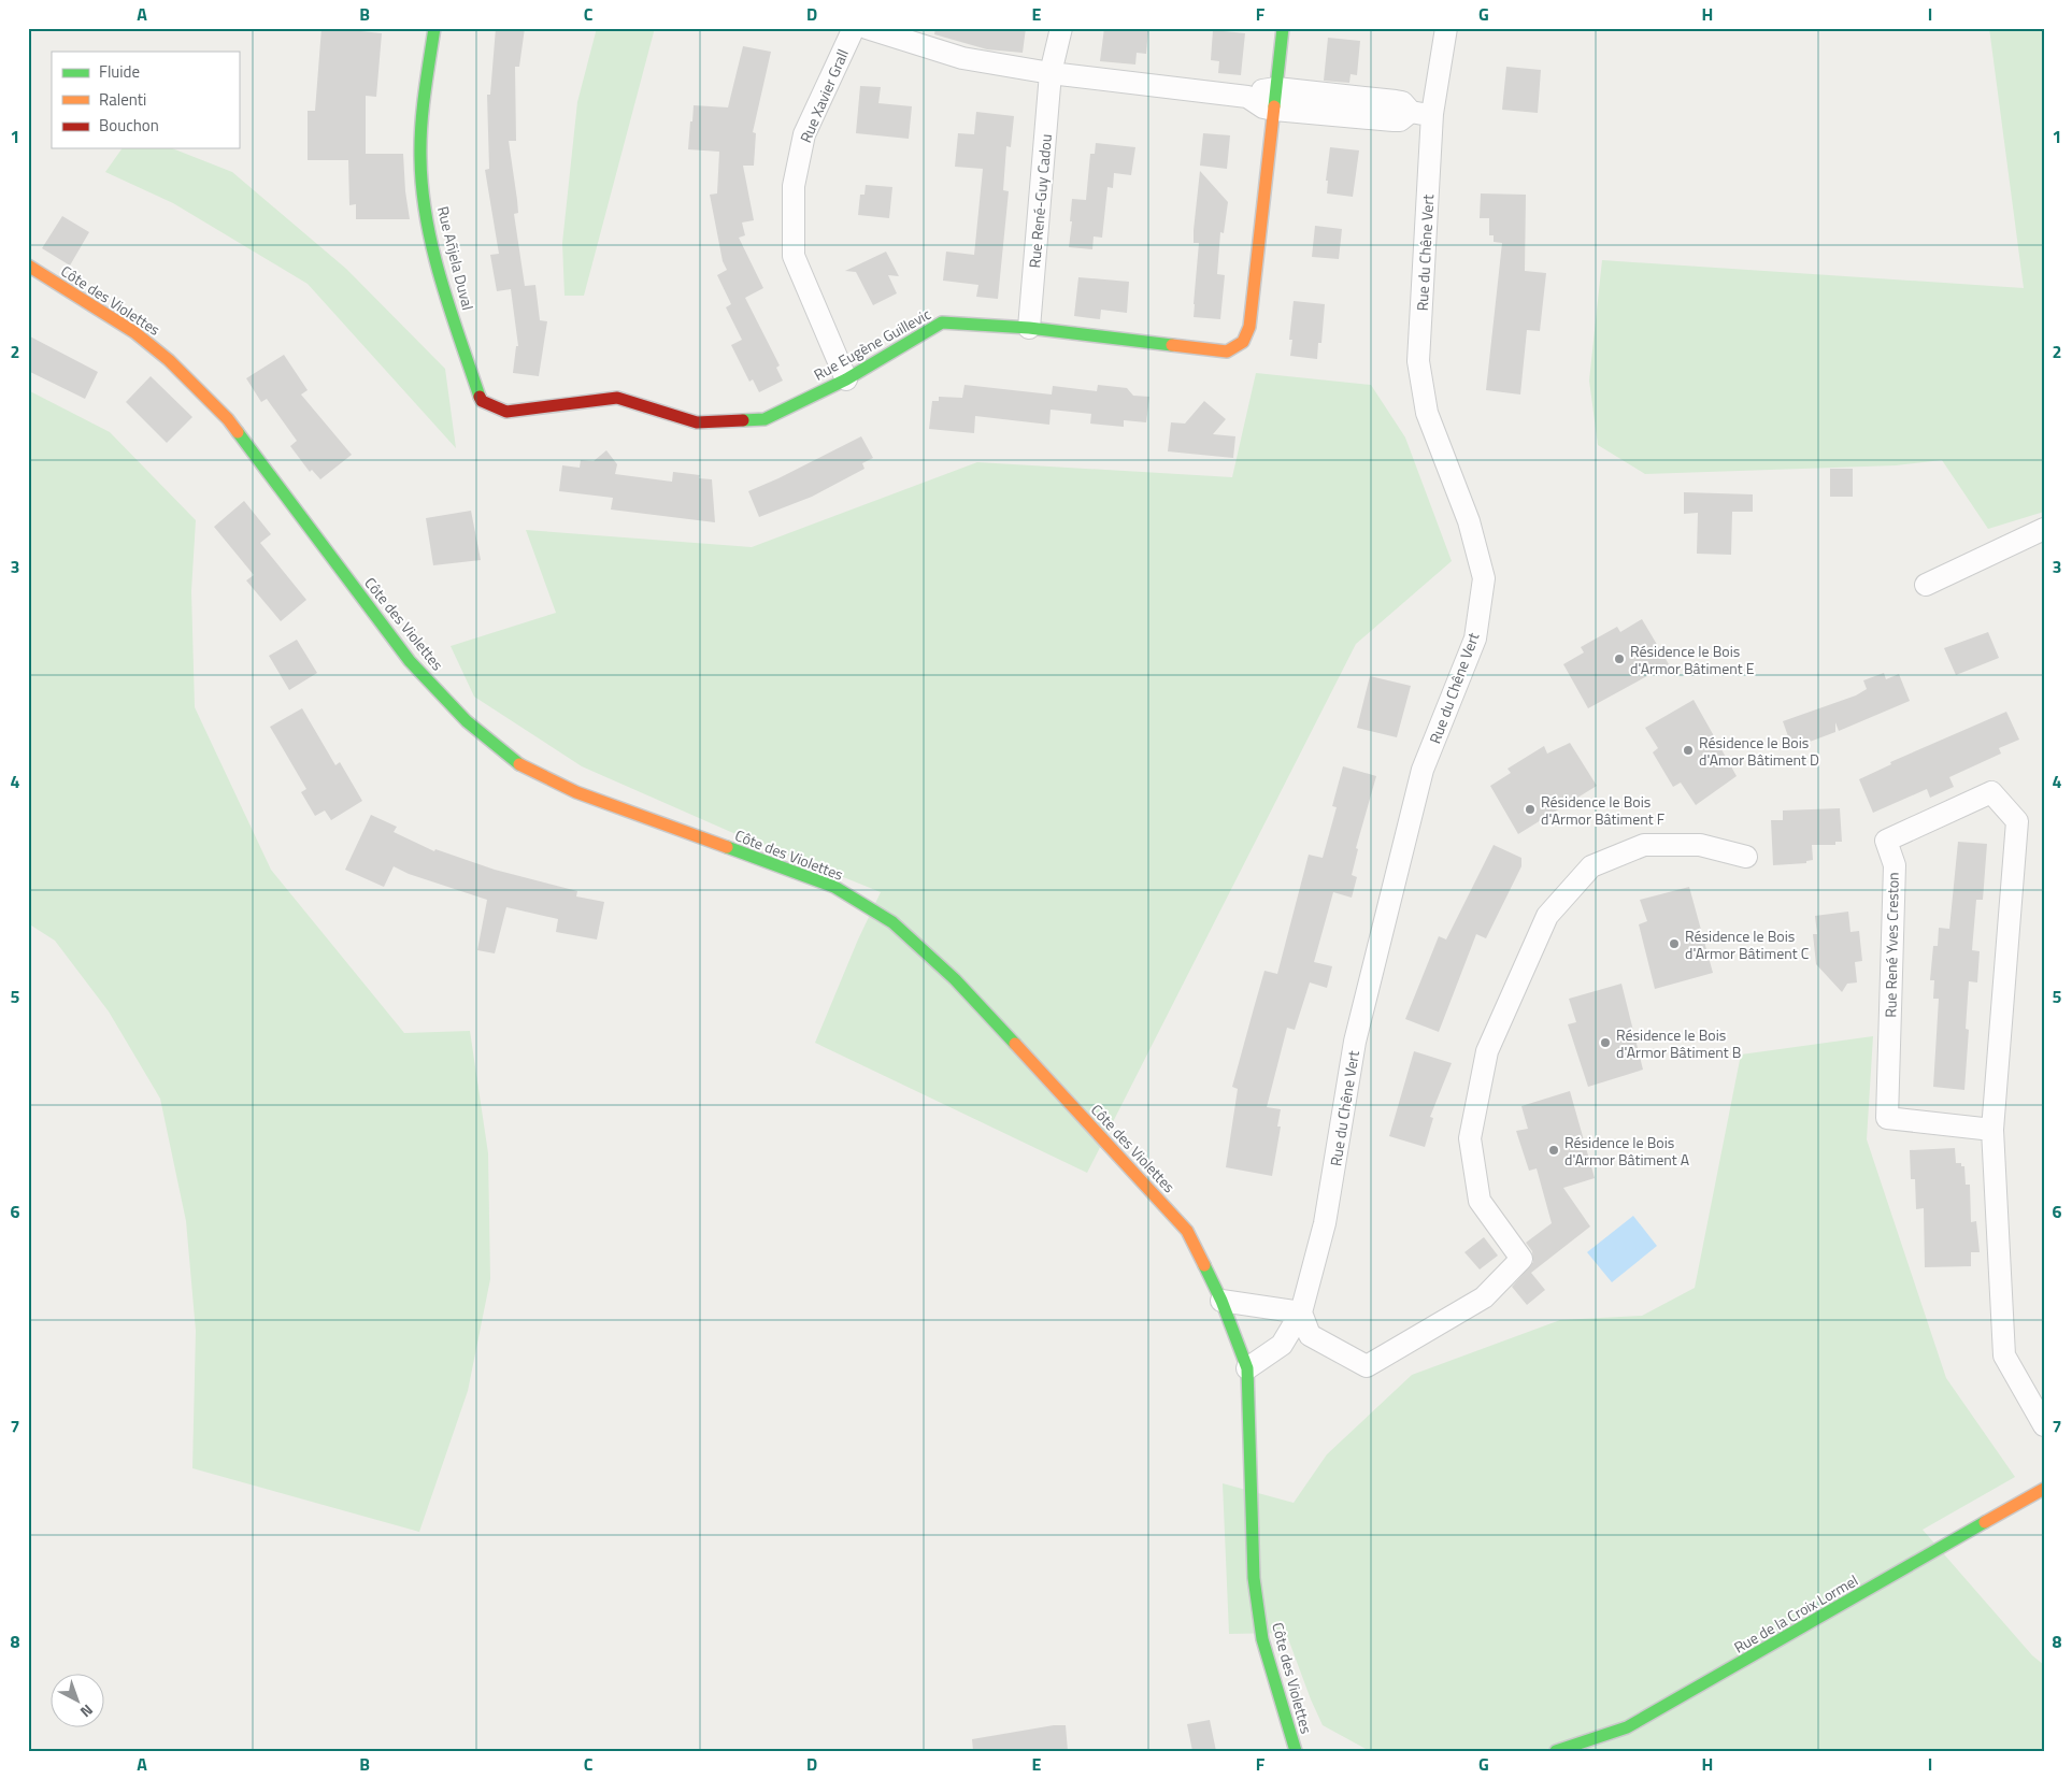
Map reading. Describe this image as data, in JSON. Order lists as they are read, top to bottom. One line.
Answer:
{"streets":{"street":["Rue Xavier Grall","Rue René-Guy Cadou","Rue du Chêne Vert","Rue Añjela Duval","Côte des Violettes","Rue Eugène Guillevic","Rue René Yves Creston","Rue de la Croix Lormel"]},"crossings":[["Rue Xavier Grall","Rue Eugène Guillevic"],["Rue René-Guy Cadou","Rue Eugène Guillevic"],["Rue du Chêne Vert","Côte des Violettes"],["Rue Añjela Duval","Rue Eugène Guillevic"]],"places":["Résidence le Bois d'Armor Bâtiment E","Résidence le Bois d'Amor Bâtiment D","Résidence le Bois d'Armor Bâtiment F","Résidence le Bois d'Armor Bâtiment C","Résidence le Bois d'Armor Bâtiment B","Résidence le Bois d'Armor Bâtiment A"],"legend":["Fluide","Ralenti","Bouchon"],"north":"bottom right","grid":{"columns":["A","B","C","D","E","F","G","H","I"],"rows":["1","2","3","4","5","6","7","8"]}}
